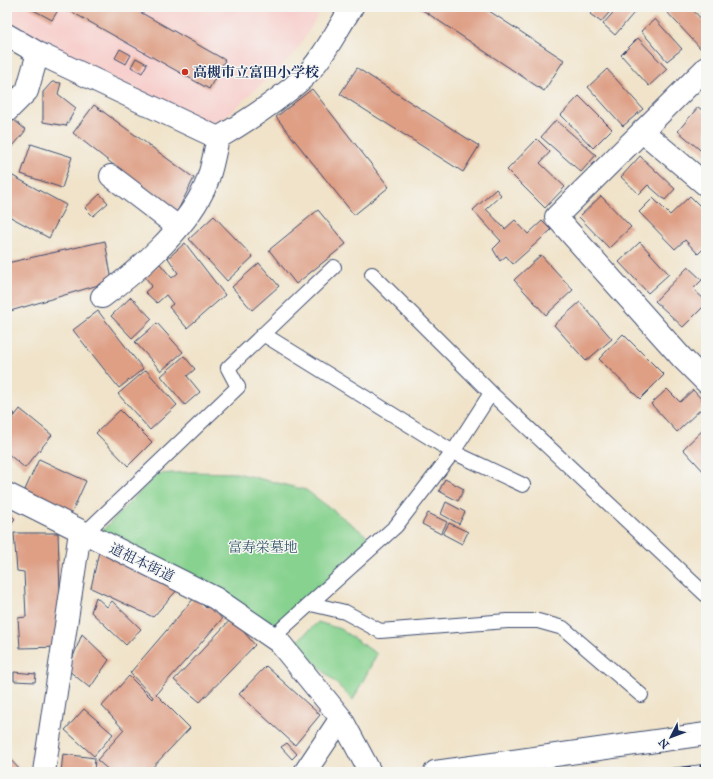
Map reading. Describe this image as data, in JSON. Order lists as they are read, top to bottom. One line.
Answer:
{"streets":{"street":["道祖本街道"]},"parks":["富寿栄墓地"],"places":["高槻市立富田小学校"],"north":"bottom left"}
